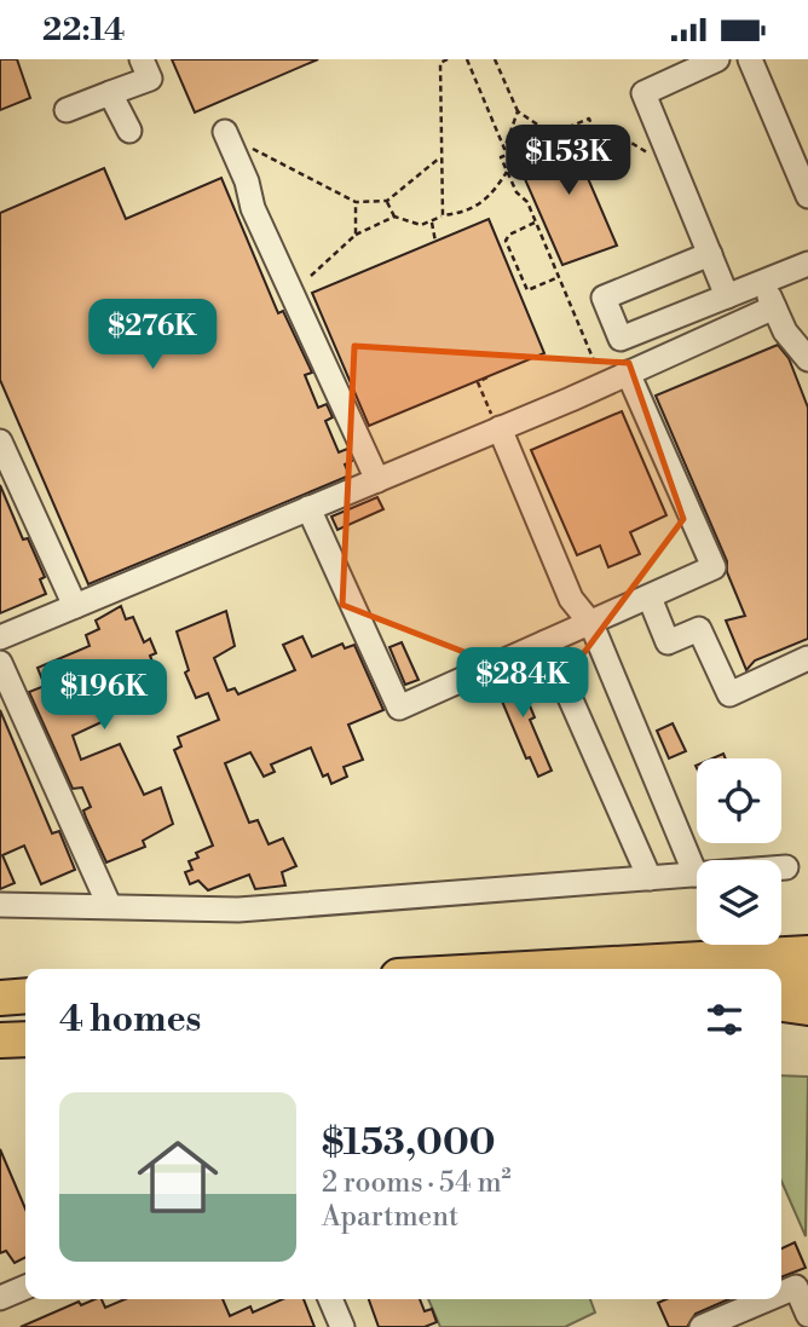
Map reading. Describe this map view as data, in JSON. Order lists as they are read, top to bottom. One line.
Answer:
{"page":{"status":"22:14","price":["$153K","$276K","$284K","$196K"],"heading":"4 homes","list":[{"name":"$153,000","note":"2 rooms · 54 m² · Apartment"}]}}
